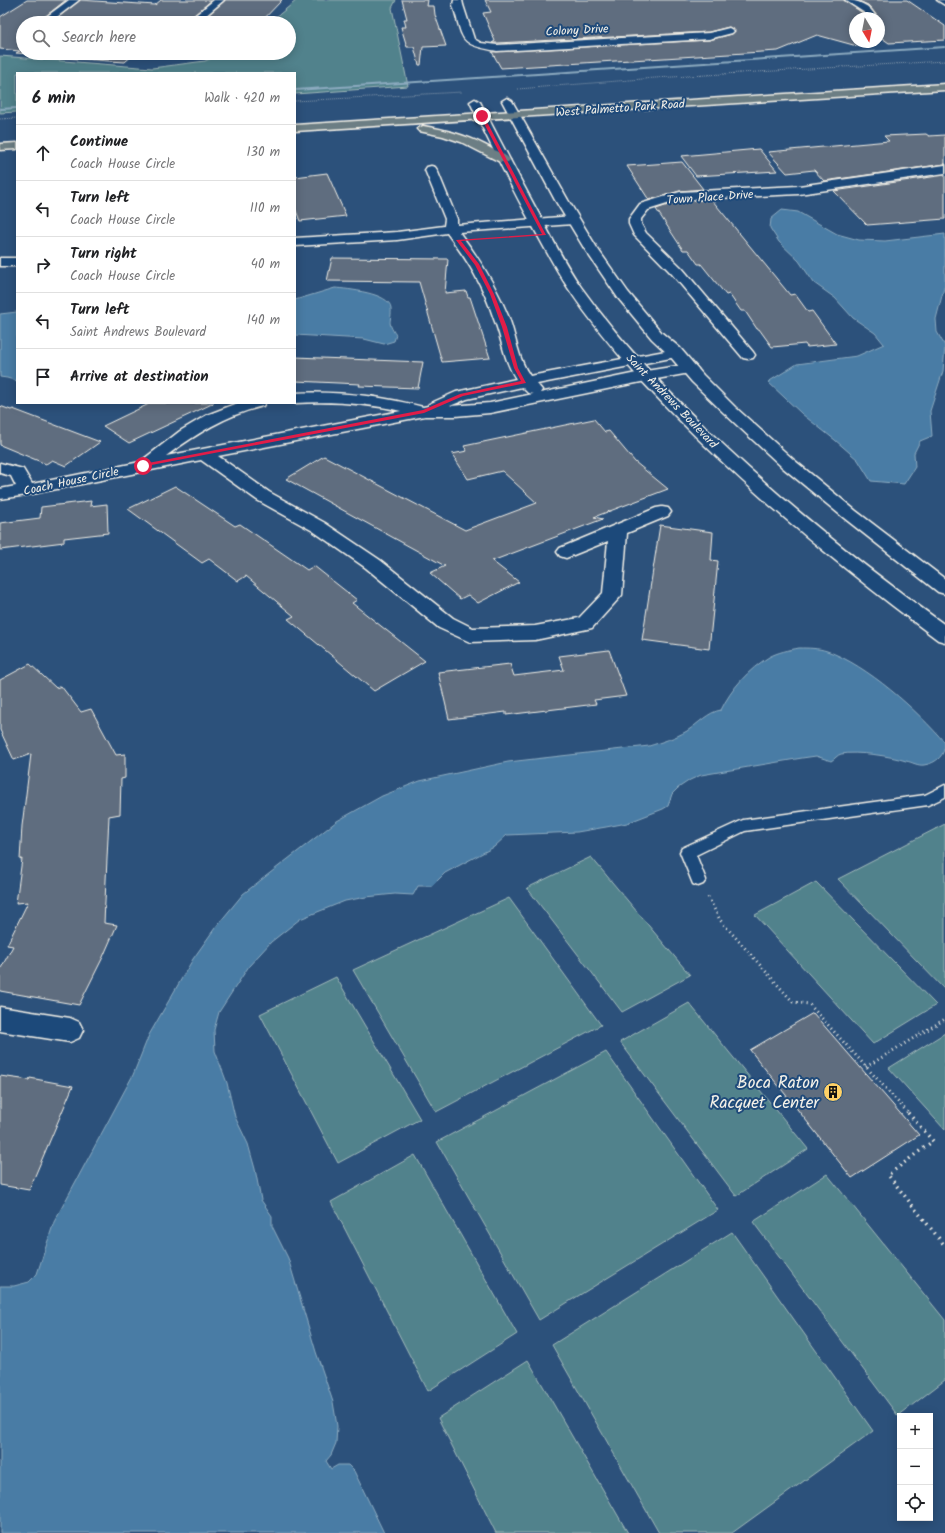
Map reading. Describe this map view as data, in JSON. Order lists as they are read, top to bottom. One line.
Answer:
{"streets":{"main road":["West Palmetto Park Road"],"street":["Colony Drive","Town Place Drive","Saint Andrews Boulevard","Coach House Circle"]},"crossings":[["West Palmetto Park Road","Saint Andrews Boulevard"],["Saint Andrews Boulevard","Coach House Circle"]],"places":{"building":["Boca Raton Racquet Center"]},"north":"bottom","page":{"search":"Search here","heading":["6 min","Walk · 420 m"],"list":[["Continue","Coach House Circle","130 m"],["Turn left","Coach House Circle","110 m"],["Turn right","Coach House Circle","40 m"],["Turn left","Saint Andrews Boulevard","140 m"],"Arrive at destination"],"map_buttons":["+","−"]}}
